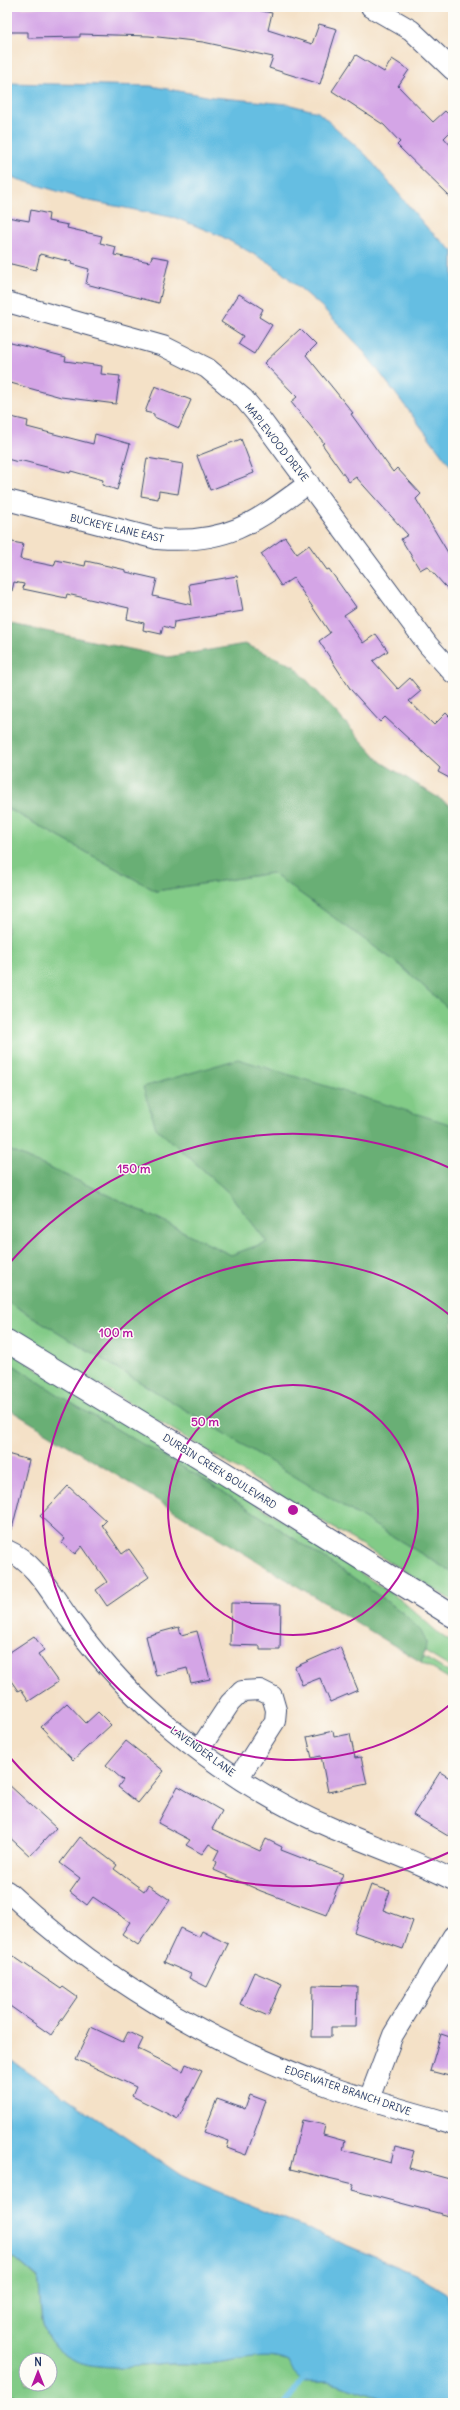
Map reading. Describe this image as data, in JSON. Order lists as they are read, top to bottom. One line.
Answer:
{"streets":{"street":["MAPLEWOOD DRIVE","BUCKEYE LANE EAST","DURBIN CREEK BOULEVARD","LAVENDER LANE","EDGEWATER BRANCH DRIVE"]},"crossings":[["MAPLEWOOD DRIVE","BUCKEYE LANE EAST"]],"north":"top","rings":["150 m","100 m","50 m"]}
